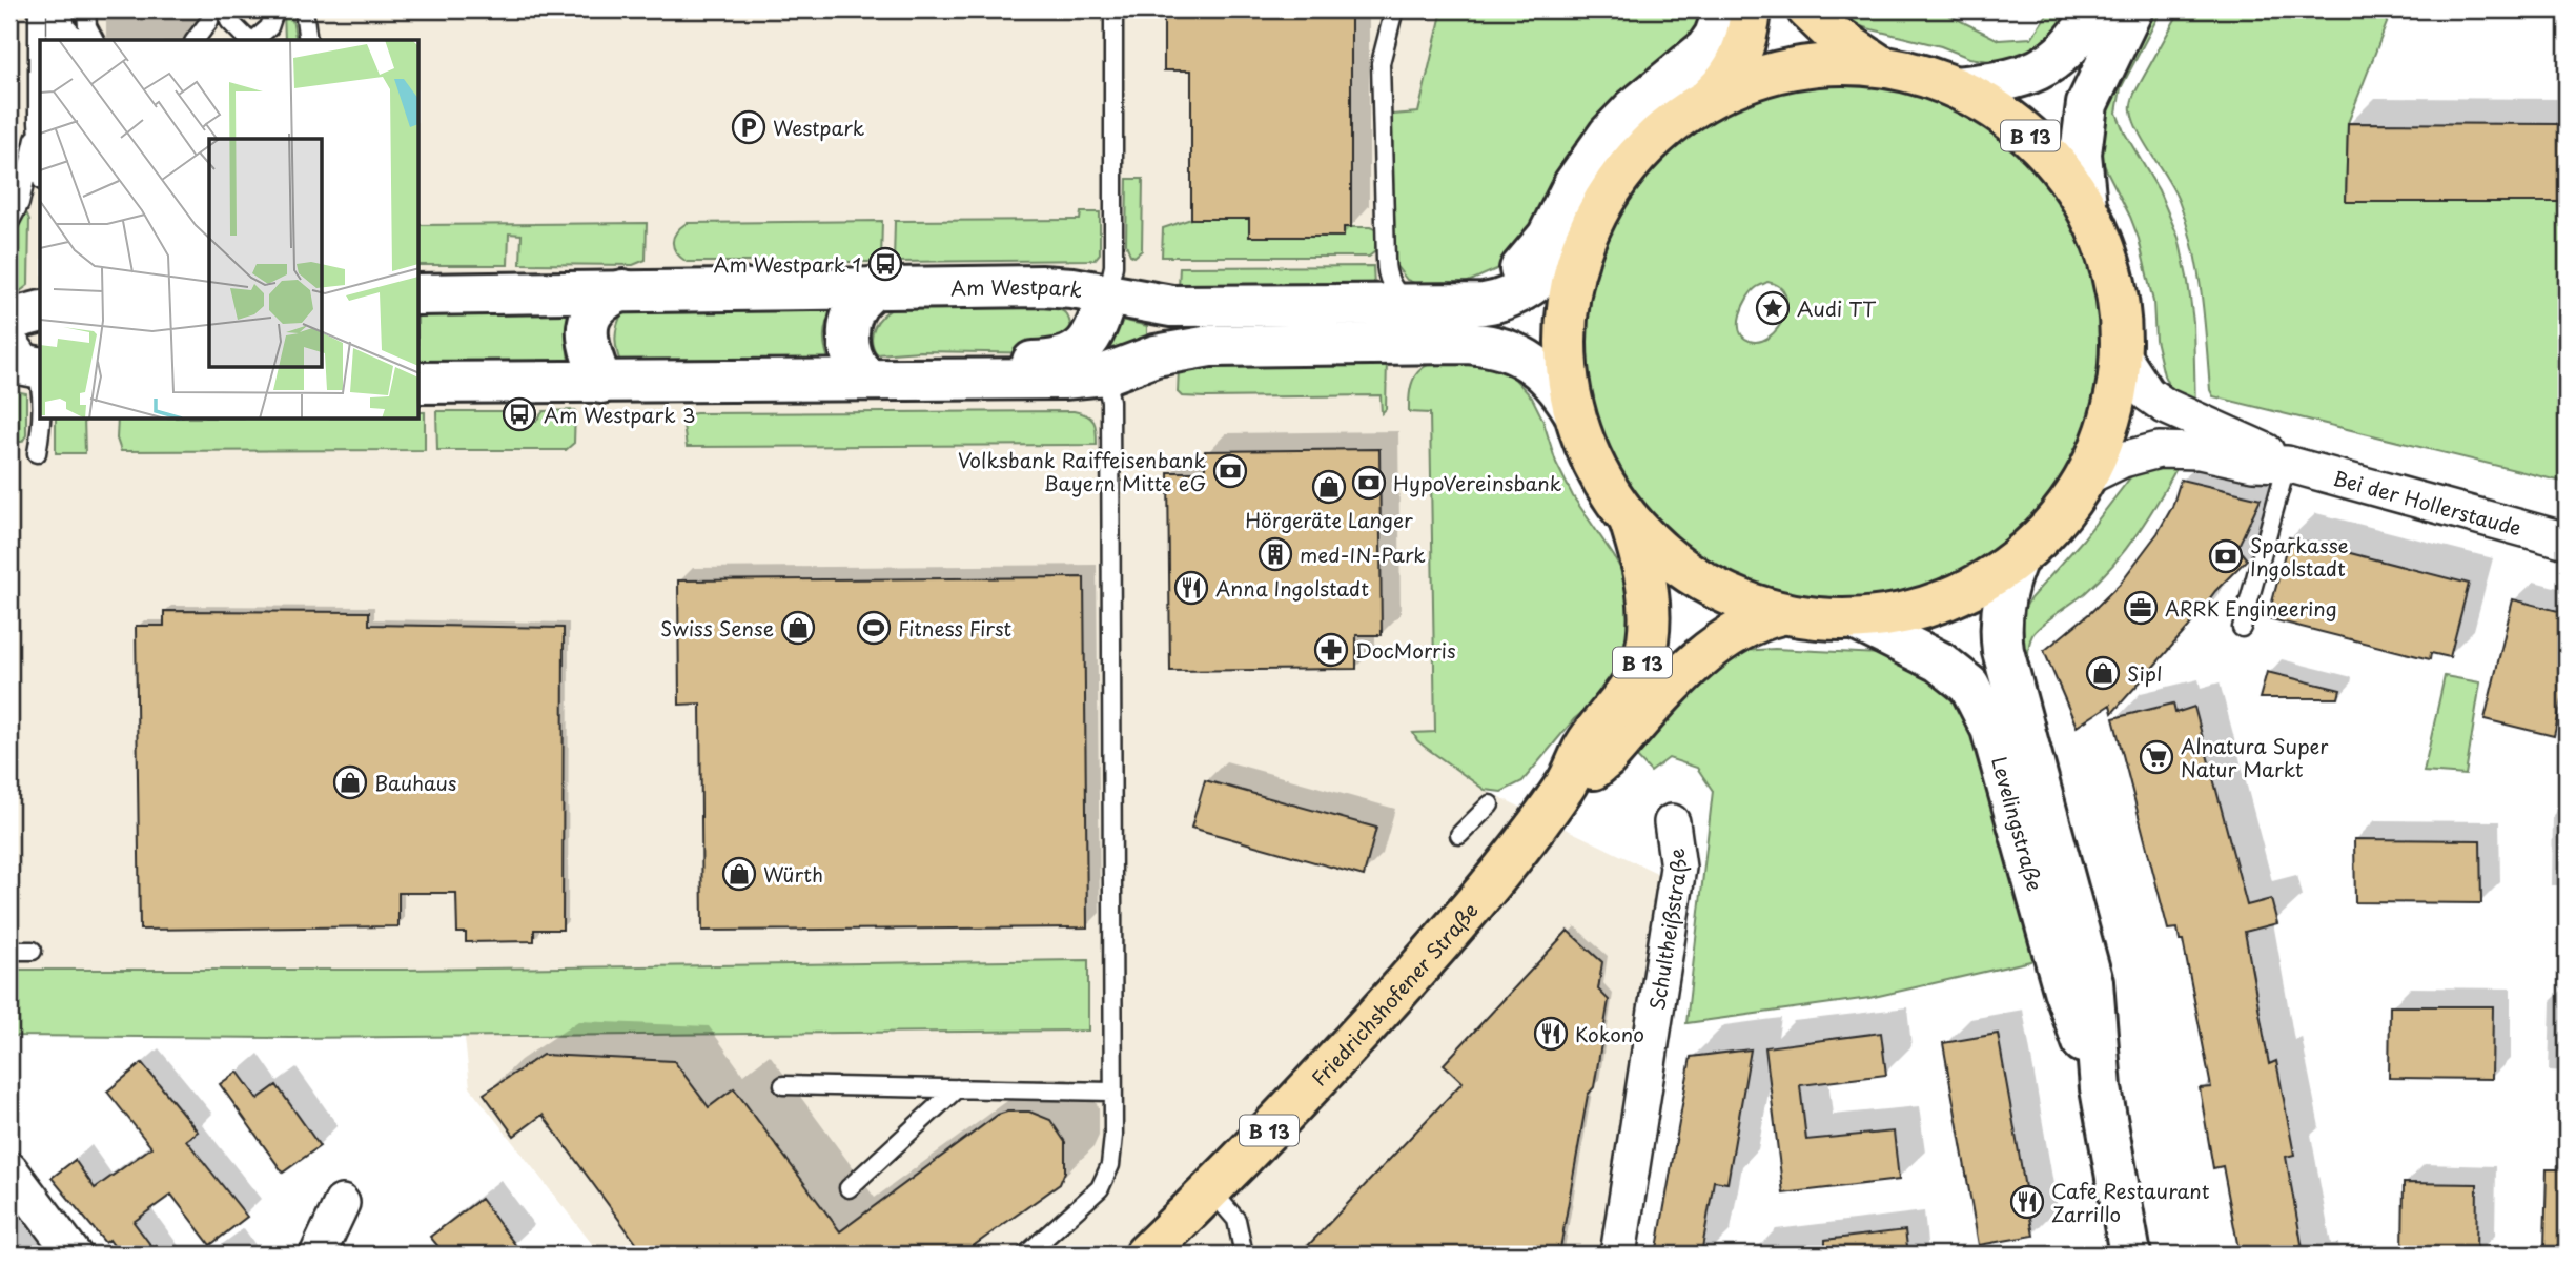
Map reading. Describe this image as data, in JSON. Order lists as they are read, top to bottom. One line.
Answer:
{"streets":{"main road":["B 13","Am Westpark","Levelingstraße","Friedrichshofener Straße"],"street":["Bei der Hollerstaude","Schultheißstraße"]},"crossings":[["B 13","Am Westpark"],["B 13","Bei der Hollerstaude"],["B 13","Levelingstraße"],["B 13","Friedrichshofener Straße"]],"places":{"parking":["Westpark"],"bus stop":["Am Westpark 1","Am Westpark 3"],"place":["Audi TT"],"bank":["Volksbank Raiffeisenbank Bayern Mitte eG","HypoVereinsbank","Sparkasse Ingolstadt"],"shop":["Hörgeräte Langer","Swiss Sense","Sipl","Bauhaus","Würth"],"building":["med-IN-Park"],"restaurant":["Anna Ingolstadt","Kokono","Cafe Restaurant Zarrillo"],"office":["ARRK Engineering"],"sports":["Fitness First"],"pharmacy":["DocMorris"],"supermarket":["Alnatura Super Natur Markt"]}}
